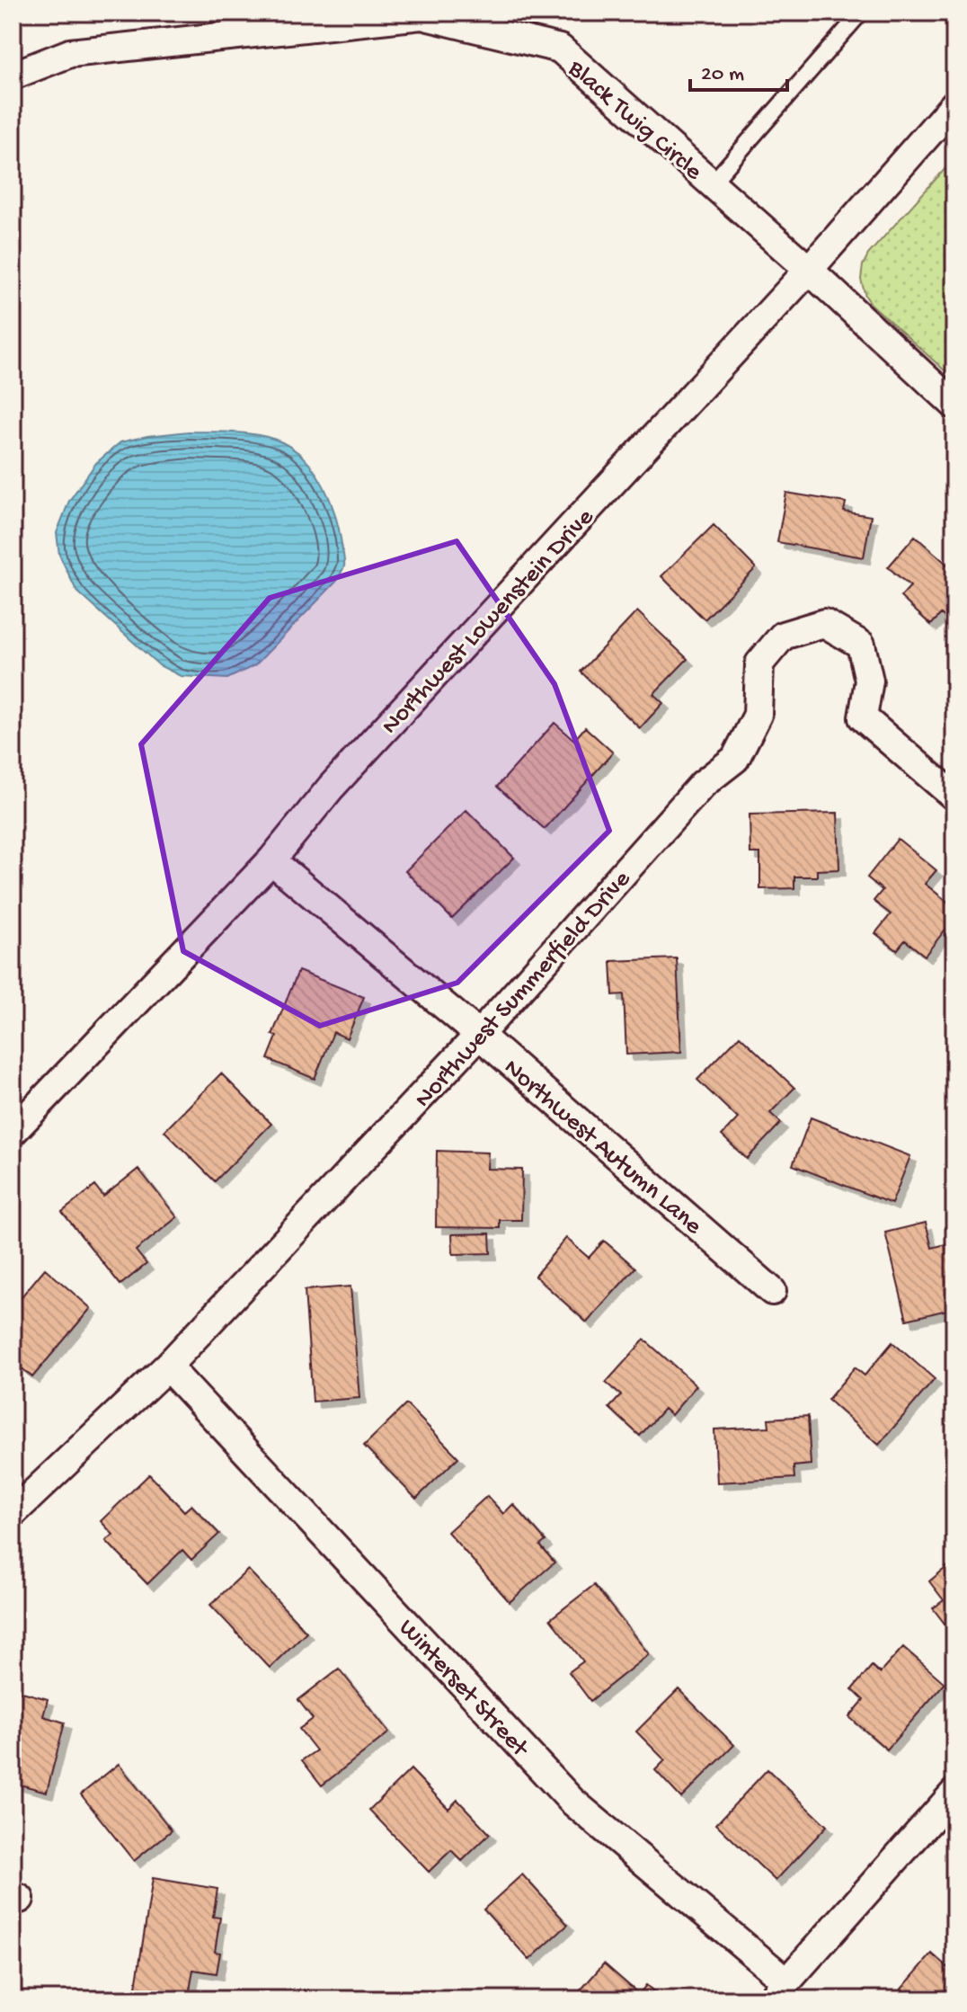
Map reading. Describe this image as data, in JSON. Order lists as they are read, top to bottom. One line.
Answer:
{"streets":{"street":["Black Twig Circle","Northwest Lowenstein Drive","Northwest Summerfield Drive","Northwest Autumn Lane","Winterset Street"]},"crossings":[["Black Twig Circle","Northwest Lowenstein Drive"],["Northwest Lowenstein Drive","Northwest Autumn Lane"],["Northwest Summerfield Drive","Northwest Autumn Lane"],["Northwest Summerfield Drive","Winterset Street"]],"scale_bar":"20 m"}
